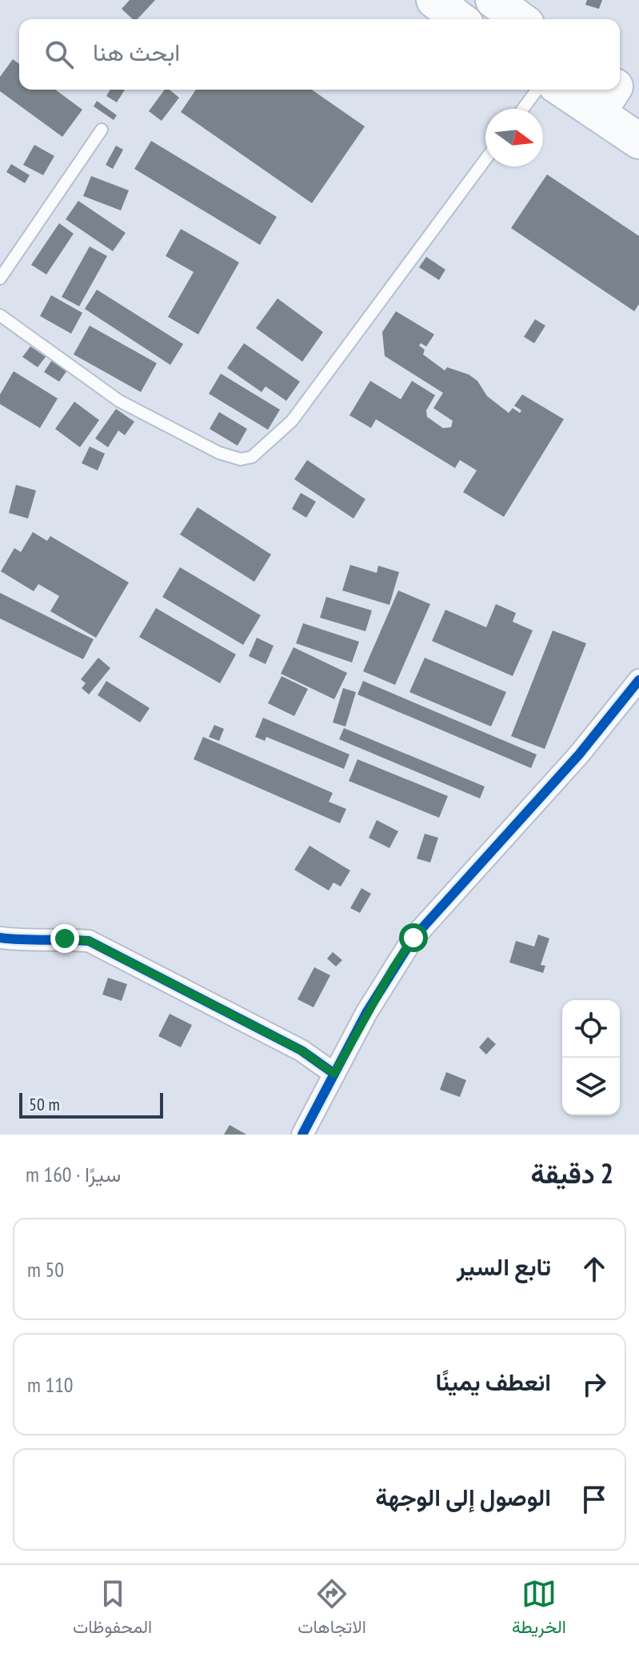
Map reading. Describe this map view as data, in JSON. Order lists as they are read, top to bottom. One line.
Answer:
{"scale_bar":"50 m","north":"right","page":{"search":"ابحث هنا","scale":"50 m","heading":["2 دقيقة","سيرًا · 160 m"],"list":[["تابع السير","50 m"],["انعطف يمينًا","110 m"],"الوصول إلى الوجهة"],"nav":["الخريطة","الاتجاهات","المحفوظات"]}}
